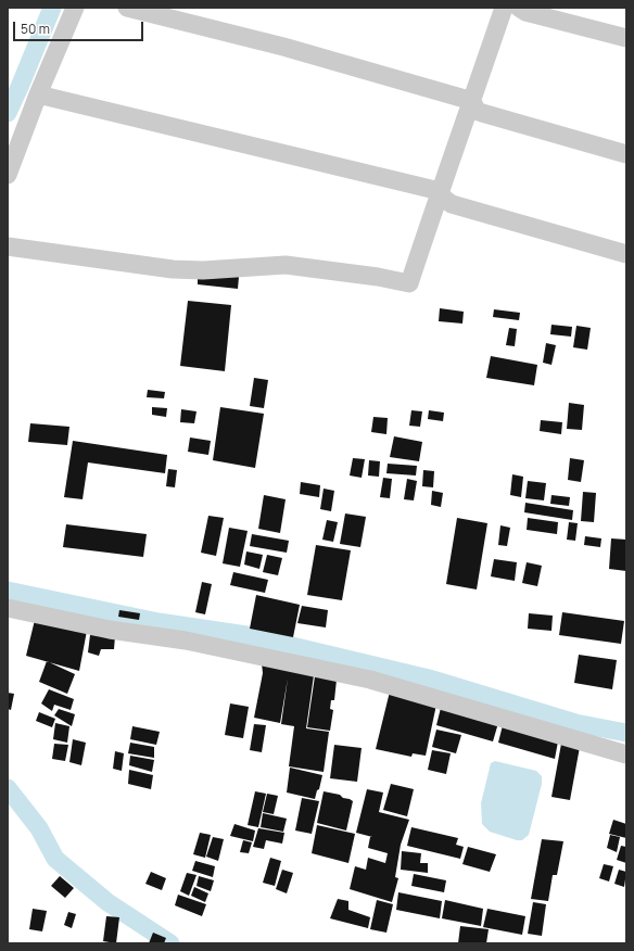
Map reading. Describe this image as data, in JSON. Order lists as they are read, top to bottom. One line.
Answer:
{"scale_bar":"50 m"}
